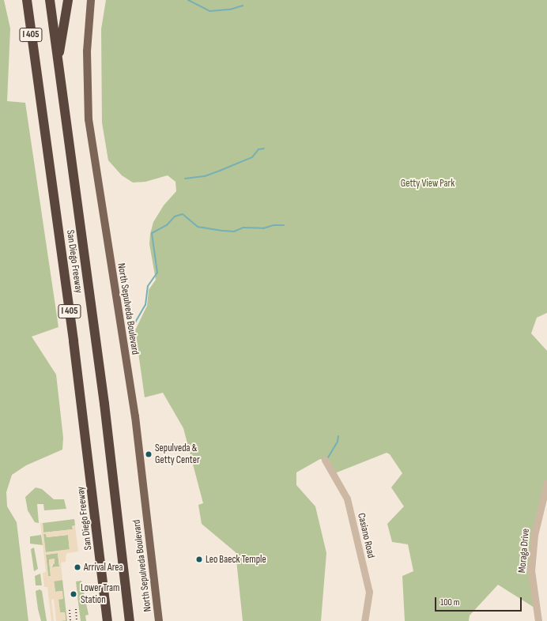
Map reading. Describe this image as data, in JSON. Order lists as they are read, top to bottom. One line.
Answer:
{"streets":{"highway":["I 405","San Diego Freeway"],"main road":["North Sepulveda Boulevard"],"street":["Casiano Road","Moraga Drive"]},"parks":["Getty View Park"],"places":["Sepulveda & Getty Center","Leo Baeck Temple","Arrival Area","Lower Tram Station"],"scale_bar":"100 m"}
